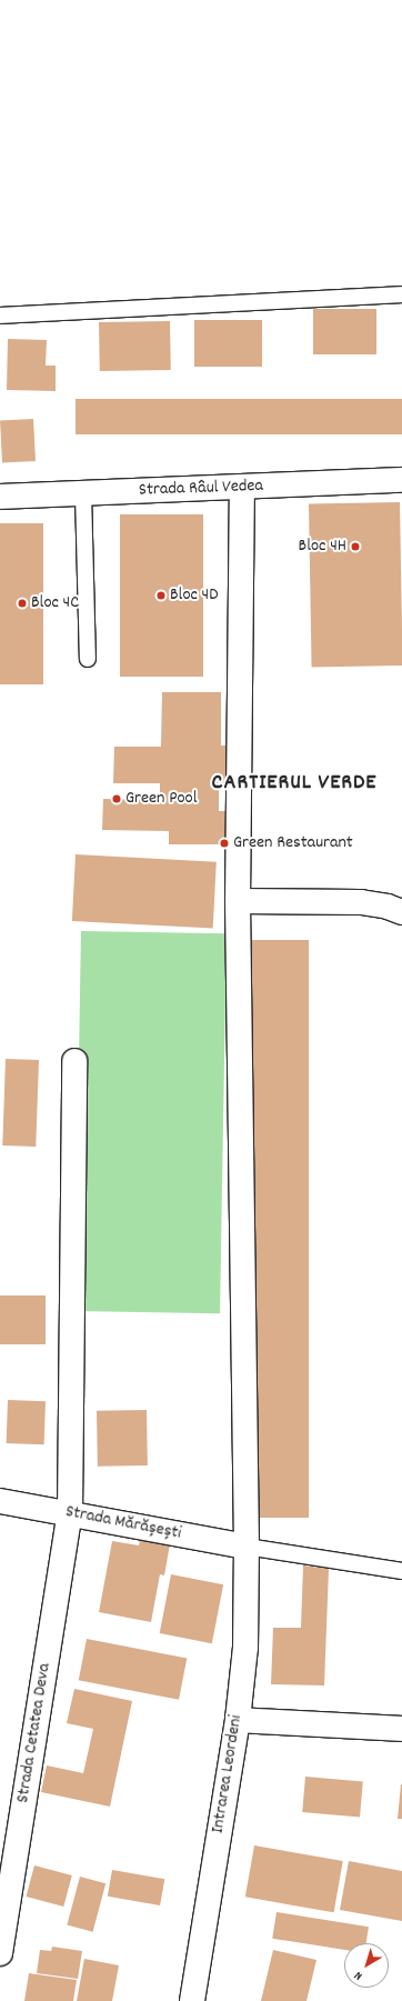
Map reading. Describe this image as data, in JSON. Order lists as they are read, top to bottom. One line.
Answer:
{"streets":{"street":["Strada Râul Vedea","Strada Mărășești","Strada Cetatea Deva","Intrarea Leordeni"]},"crossings":[["Strada Râul Vedea","Intrarea Leordeni"],["Strada Mărășești","Strada Cetatea Deva"],["Strada Mărășești","Intrarea Leordeni"]],"districts":["CARTIERUL VERDE"],"places":["Bloc 4H","Bloc 4D","Bloc 4C","Green Pool","Green Restaurant"],"north":"bottom left"}
